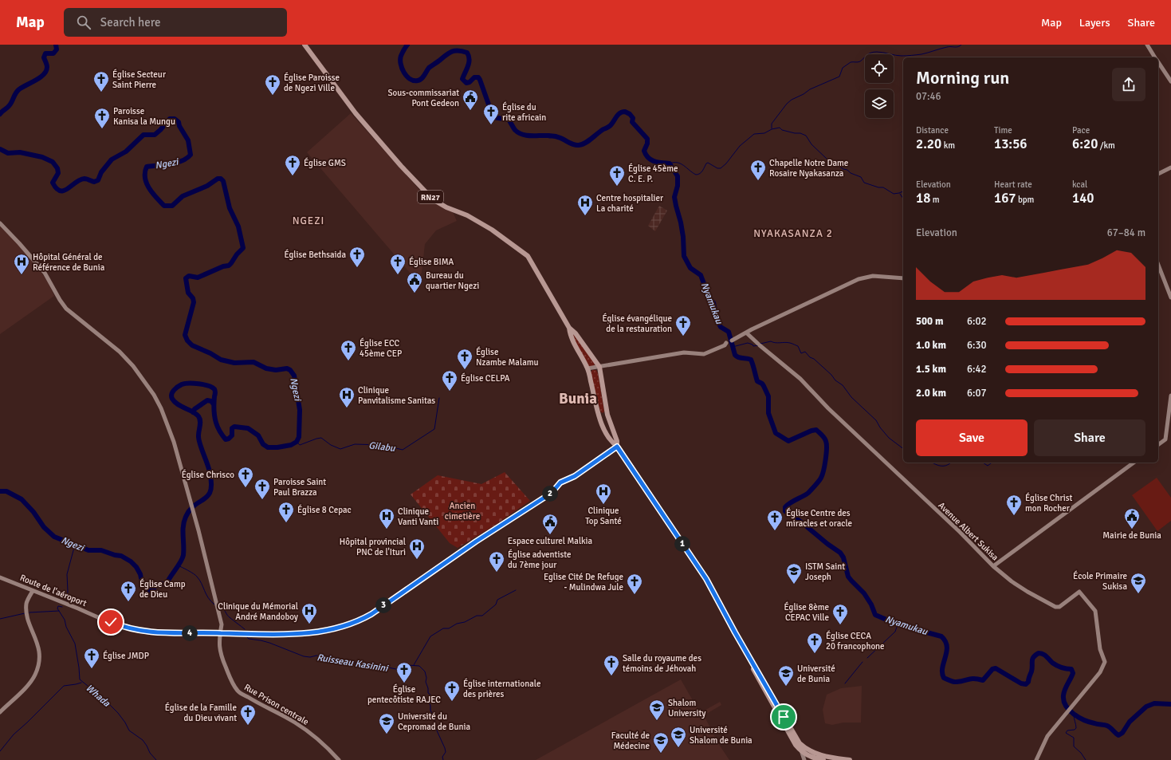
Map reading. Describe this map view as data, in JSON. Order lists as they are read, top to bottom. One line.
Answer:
{"streets":{"main road":["RN27"],"street":["Avenue Albert Sukisa","Route de l'aéroport","Rue Prison centrale"]},"crossings":[["RN27","Route de l'aéroport"],["Route de l'aéroport","Rue Prison centrale"]],"districts":["NGEZI","NYAKASANZA 2","Bunia"],"water":["Ngezi","Nyamukau","Gilabu","Ruisseau Kasinini","Whada"],"parks":["Ancien cimetière"],"places":{"church":["Église Secteur Saint Pierre","Église Paroisse de Ngezi Ville","Église du rite africain","Paroisse Kanisa la Mungu","Église GMS","Chapelle Notre Dame Rosaire Nyakasanza","Église 45ème C. E. P.","Église Bethsaida","Église BIMA","Église évangélique de la restauration","Église ECC 45ème CEP","Église Nzambe Malamu","Église CELPA","Église Chrisco","Paroisse Saint Paul Brazza","Église Christ mon Rocher","Église 8 Cepac","Église Centre des miracles et oracle","Église adventiste du 7ème jour","Eglise Cité De Refuge - Mulindwa Jule","Église Camp de Dieu","Église 8ème CEPAC Ville","Église CECA 20 francophone","Église JMDP","Salle du royaume des témoins de Jéhovah","Église pentecôtiste RAJEC","Église internationale des prières","Église de la Famille du Dieu vivant"],"public building":["Sous-commissariat Pont Gedeon","Bureau du quartier Ngezi","Mairie de Bunia","Espace culturel Malkia"],"hospital":["Centre hospitalier La charité","Hôpital Général de Référence de Bunia","Clinique Panvitalisme Sanitas","Clinique Top Santé","Clinique Vanti Vanti","Hôpital provincial PNC de l'Ituri","Clinique du Mémorial André Mandoboy"],"school or university":["ISTM Saint Joseph","École Primaire Sukisa","Université de Bunia","Shalom University","Université du Cepromad de Bunia","Université Shalom de Bunia","Faculté de Médecine"]},"page":{"header":"Map","search":"Search here","nav":["Map","Layers","Share"],"heading":["Morning run","07:46"],"stats":[["Distance","2.20 km"],["Time","13:56"],["Pace","6:20 /km"],["Elevation","18 m"],["Heart rate","167 bpm"],["kcal","140"]],"chart":["Elevation","67–84 m"],"list":[{"name":"500 m","note":"6:02"},{"name":"1.0 km","note":"6:30"},{"name":"1.5 km","note":"6:42"},{"name":"2.0 km","note":"6:07"}],"buttons":["Save","Share"],"pins":["2","1","3","4"]}}
